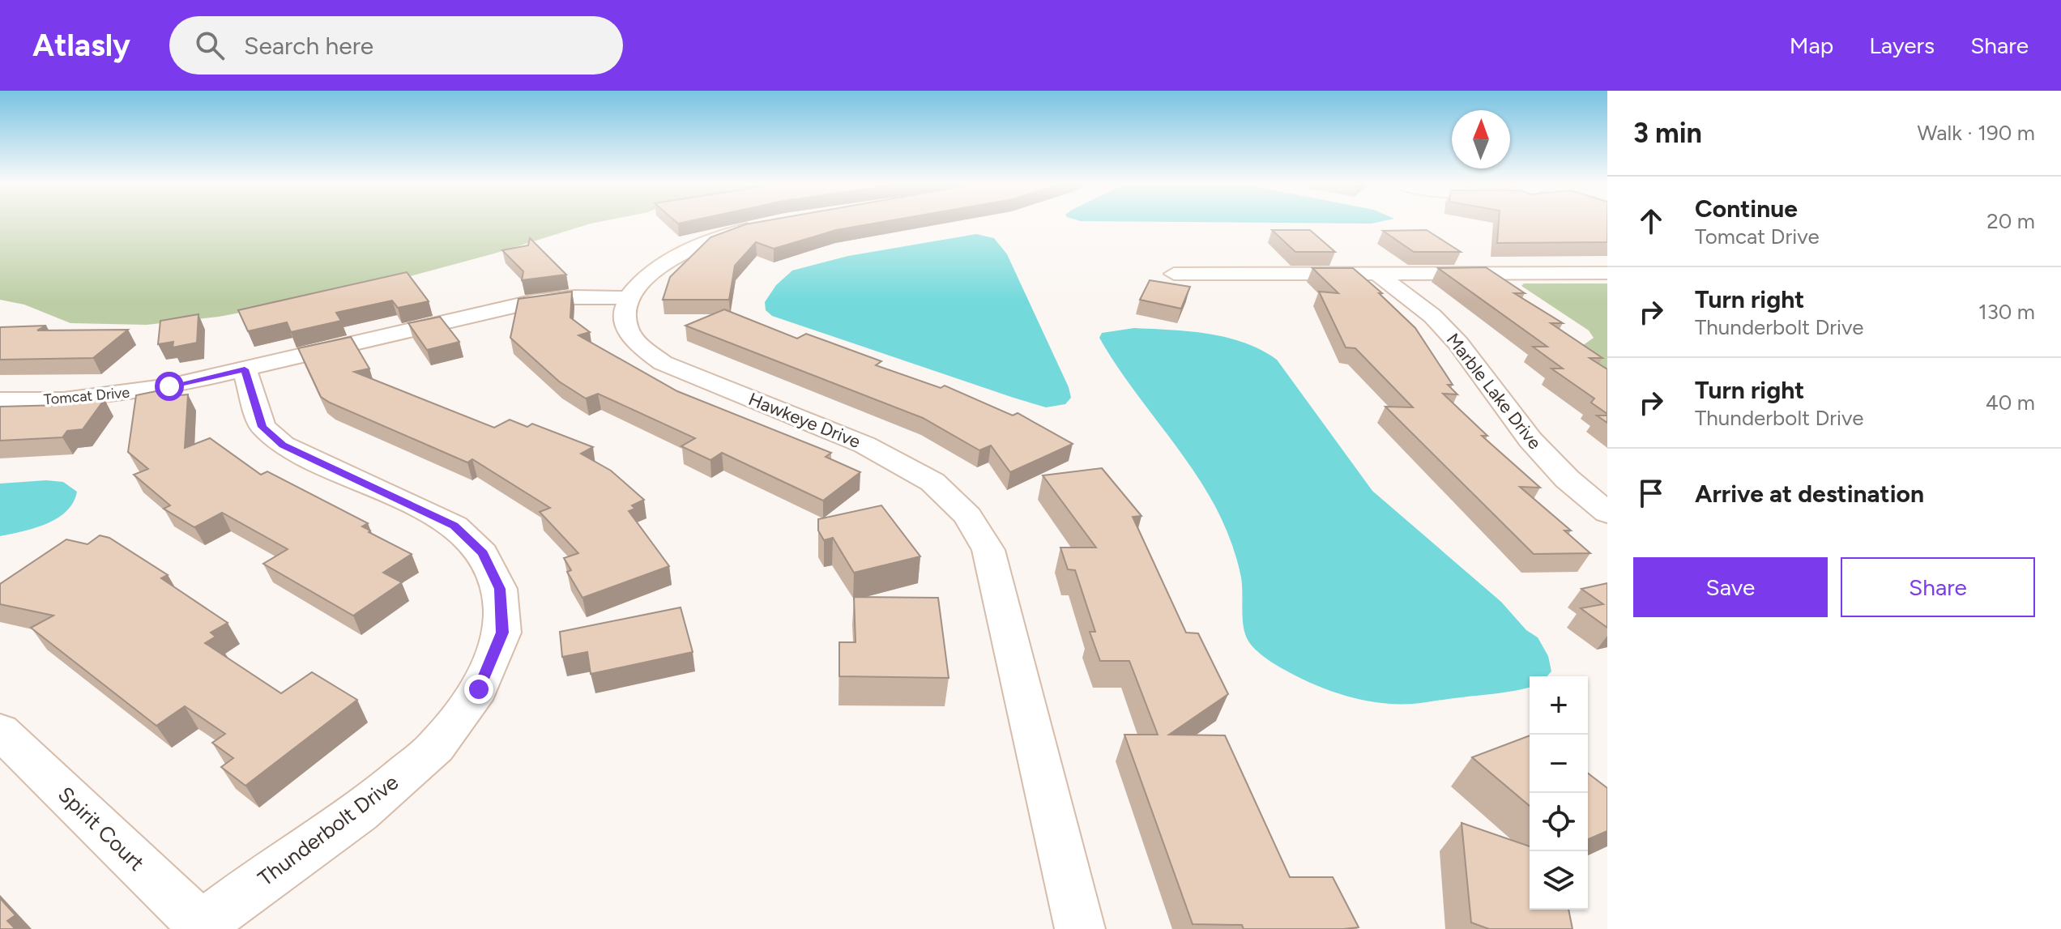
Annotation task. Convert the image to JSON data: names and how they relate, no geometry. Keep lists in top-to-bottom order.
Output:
{
  "streets": {
    "street": [
      "Marble Lake Drive",
      "Tomcat Drive",
      "Hawkeye Drive",
      "Spirit Court",
      "Thunderbolt Drive"
    ]
  },
  "crossings": [
    ["Tomcat Drive", "Hawkeye Drive"],
    ["Tomcat Drive", "Thunderbolt Drive"],
    ["Spirit Court", "Thunderbolt Drive"]
  ],
  "north": "top",
  "page": {
    "header": "Atlasly",
    "search": "Search here",
    "nav": ["Map", "Layers", "Share"],
    "heading": ["3 min", "Walk · 190 m"],
    "list": [
      ["Continue", "Tomcat Drive", "20 m"],
      ["Turn right", "Thunderbolt Drive", "130 m"],
      ["Turn right", "Thunderbolt Drive", "40 m"],
      "Arrive at destination"
    ],
    "buttons": ["Save", "Share"],
    "map_buttons": ["+", "−"]
  }
}
